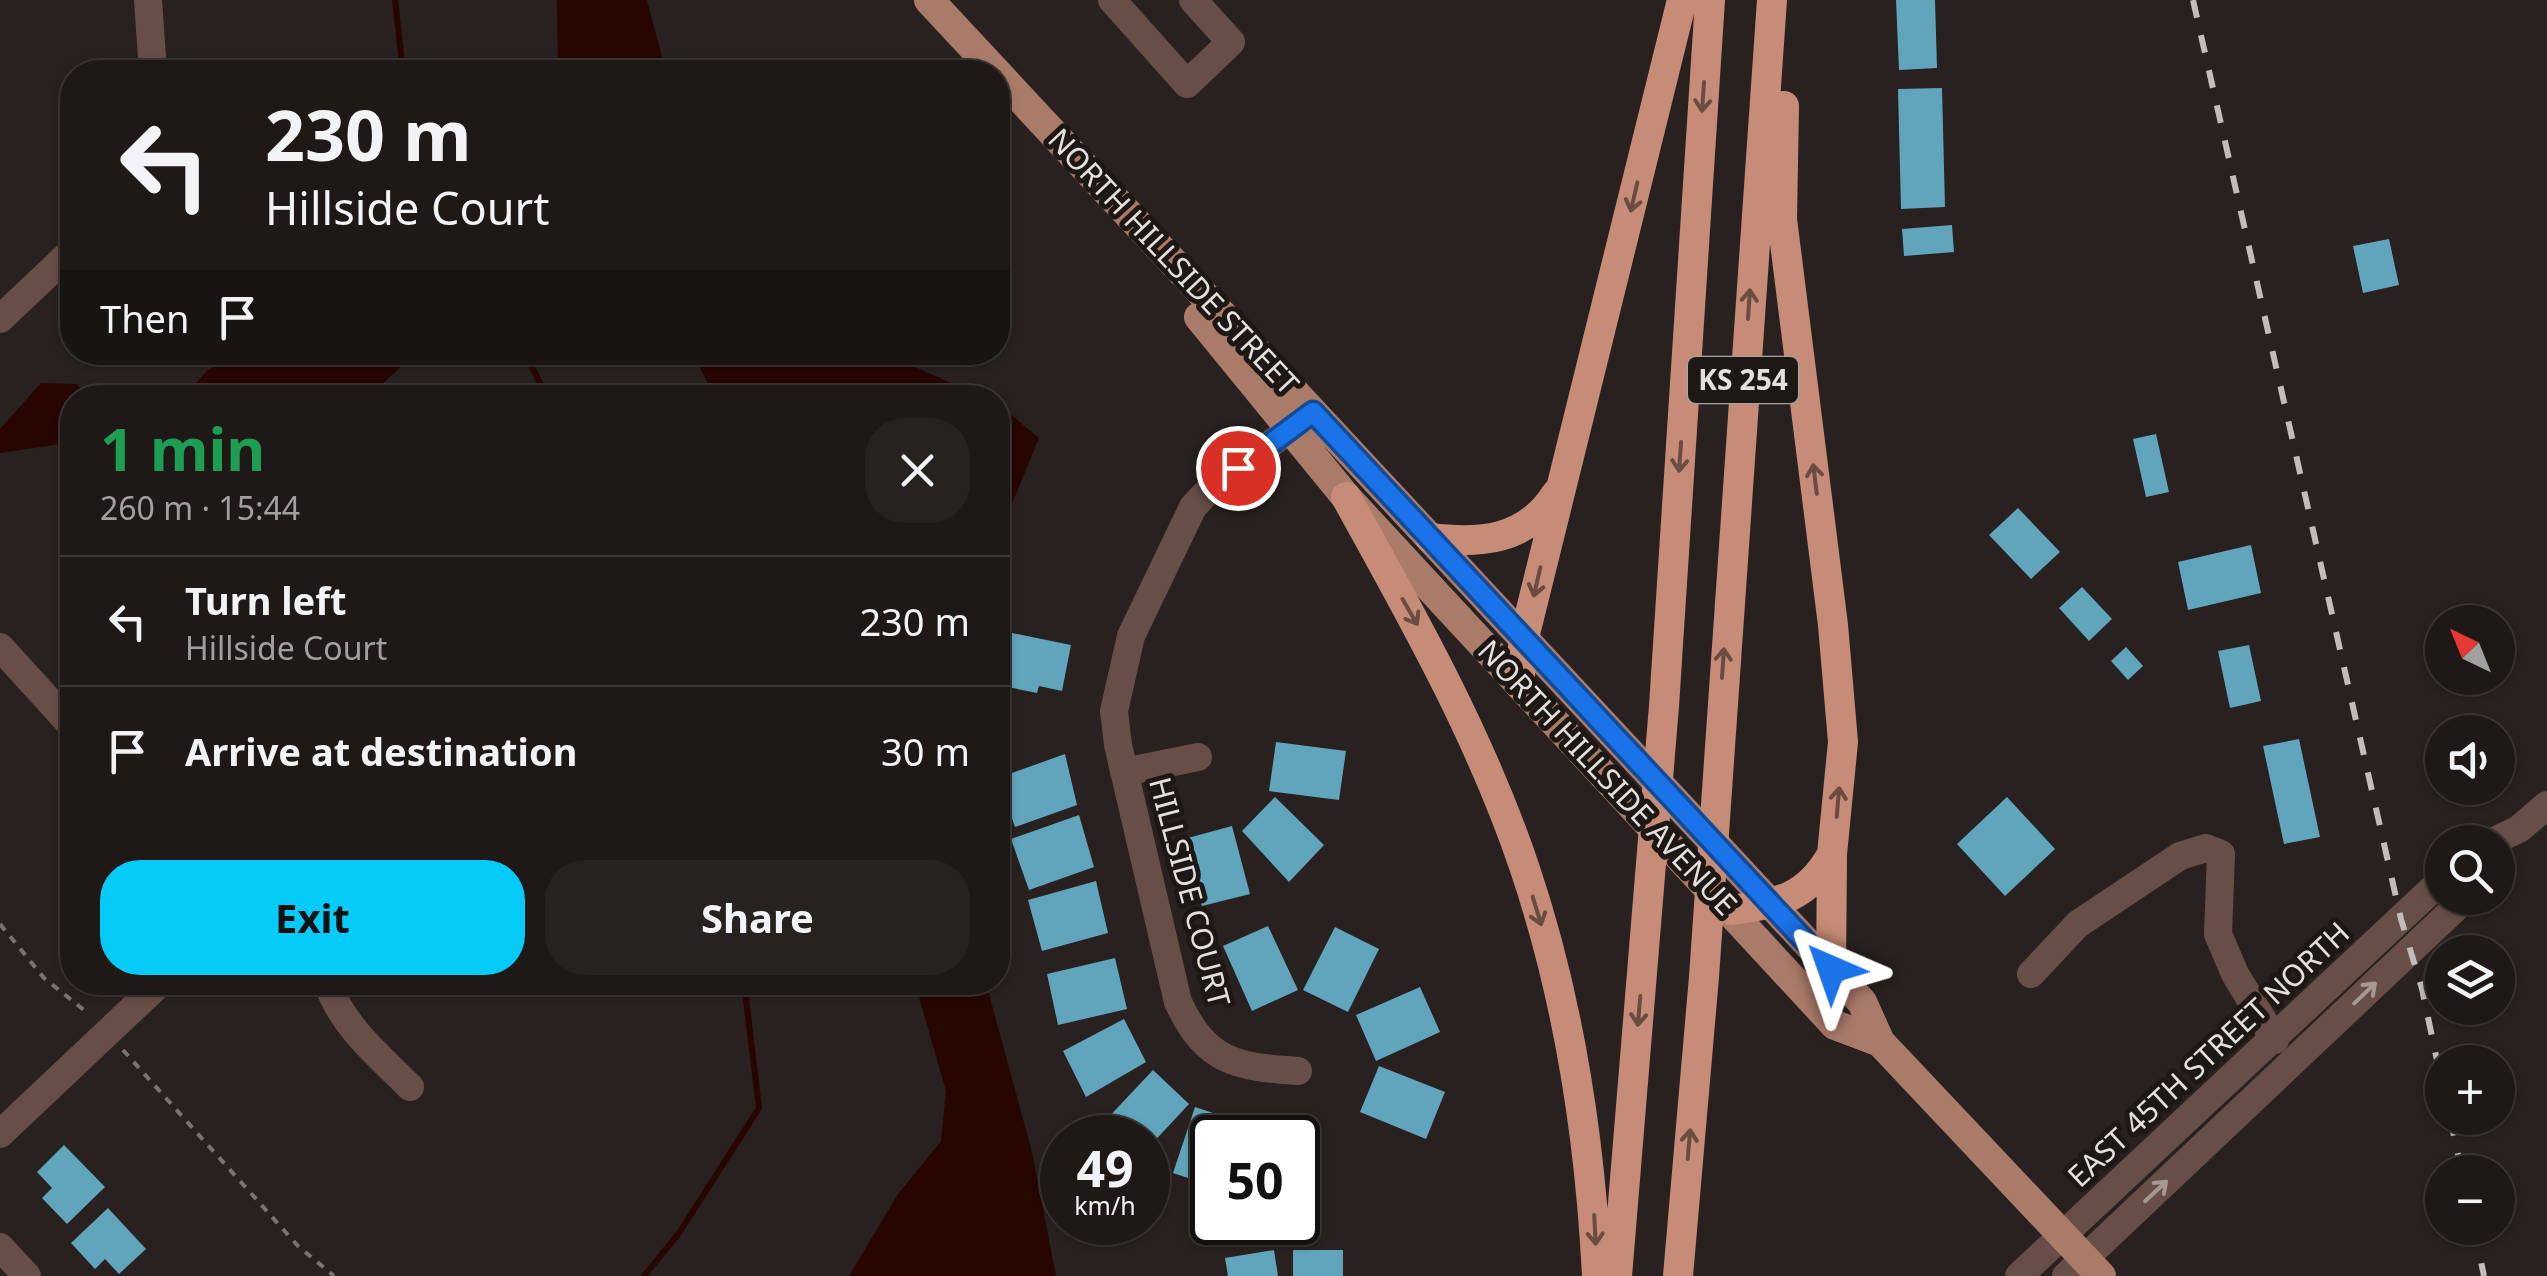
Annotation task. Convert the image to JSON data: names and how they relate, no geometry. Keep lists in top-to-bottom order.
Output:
{
  "streets": {
    "highway": ["KS 254"],
    "main road": ["NORTH HILLSIDE STREET", "NORTH HILLSIDE AVENUE"],
    "street": ["HILLSIDE COURT", "EAST 45TH STREET NORTH"]
  },
  "crossings": [
    ["NORTH HILLSIDE STREET", "NORTH HILLSIDE AVENUE"],
    ["NORTH HILLSIDE STREET", "HILLSIDE COURT"],
    ["NORTH HILLSIDE STREET", "EAST 45TH STREET NORTH"],
    ["NORTH HILLSIDE AVENUE", "HILLSIDE COURT"]
  ],
  "north": "top left",
  "page": {
    "turn": ["230 m", "Hillside Court"],
    "then": "Then",
    "heading": ["1 min", "260 m · 15:44"],
    "list": [
      {
        "name": "Turn left",
        "note": "Hillside Court",
        "value": "230 m"
      },
      {
        "name": "Arrive at destination",
        "value": "30 m"
      }
    ],
    "map_buttons": ["+", "−"],
    "buttons": ["Exit", "Share"],
    "speed": "49 km/h",
    "limit": "50"
  }
}
